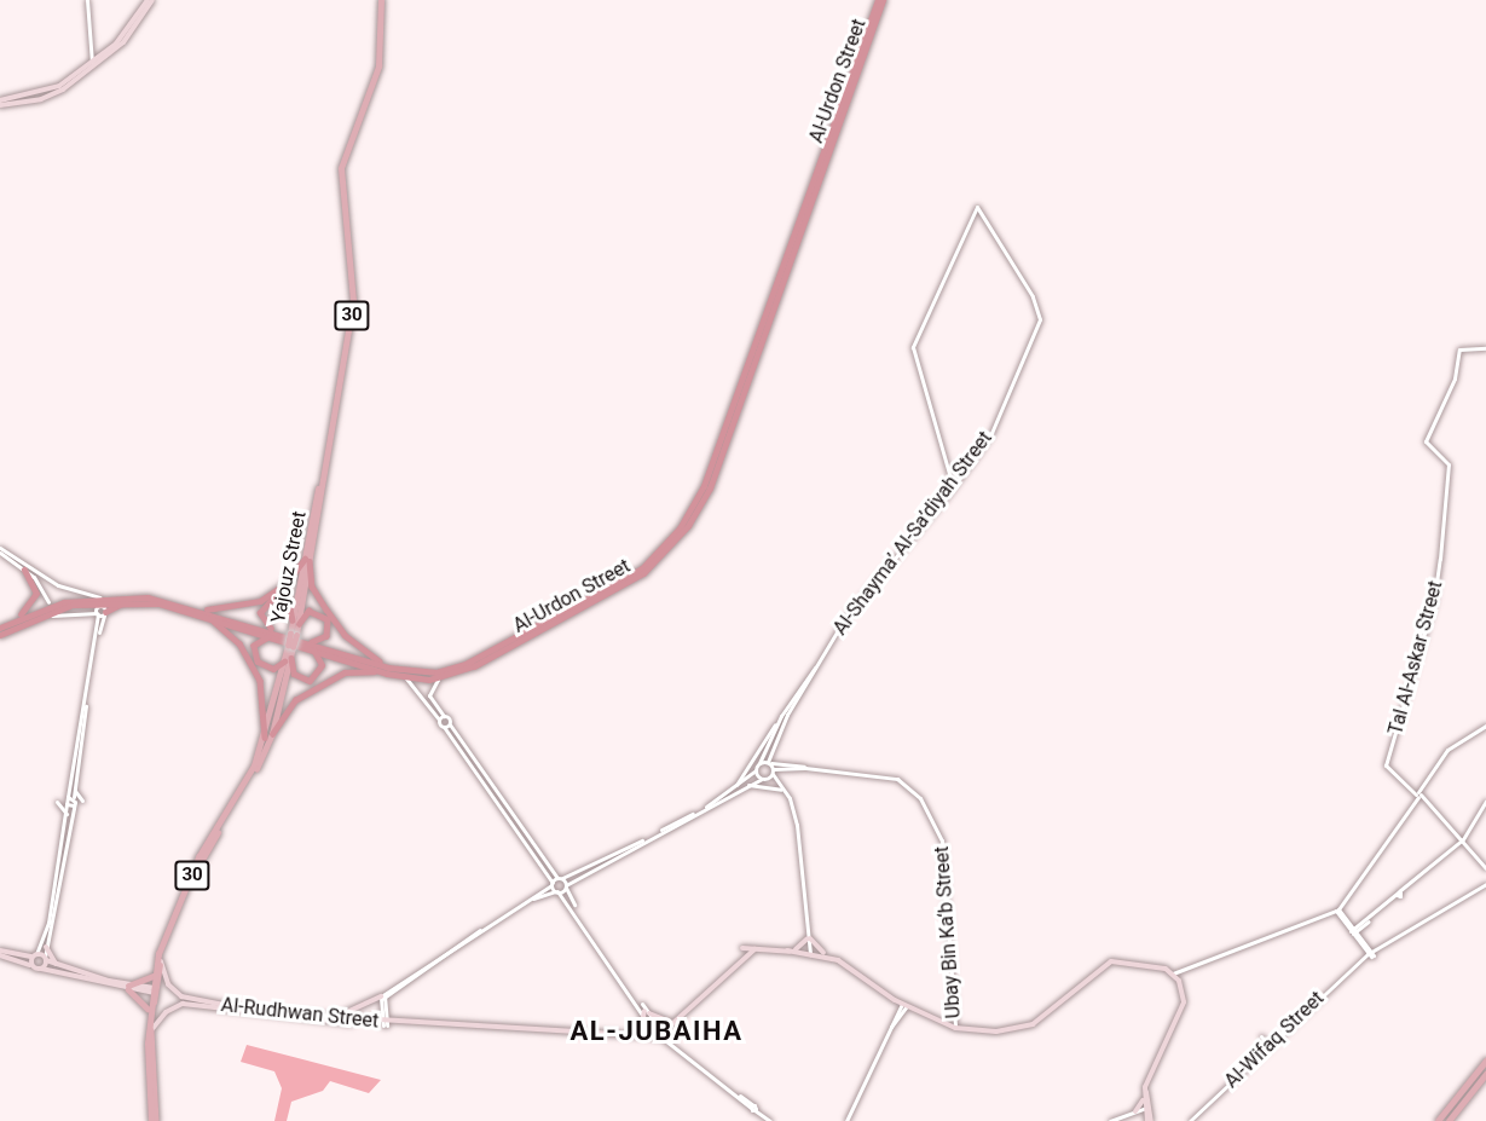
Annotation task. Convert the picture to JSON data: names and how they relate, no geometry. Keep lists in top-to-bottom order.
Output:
{
  "streets": {
    "highway": ["Al-Urdon Street"],
    "main road": ["30", "Yajouz Street", "Al-Rudhwan Street"],
    "street": [
      "Al-Shayma’ Al-Sa’diyah Street",
      "Tal Al-Askar Street",
      "Ubay Bin Ka‘b Street",
      "Al-Wifaq Street"
    ]
  },
  "districts": ["AL-JUBAIHA"]
}
